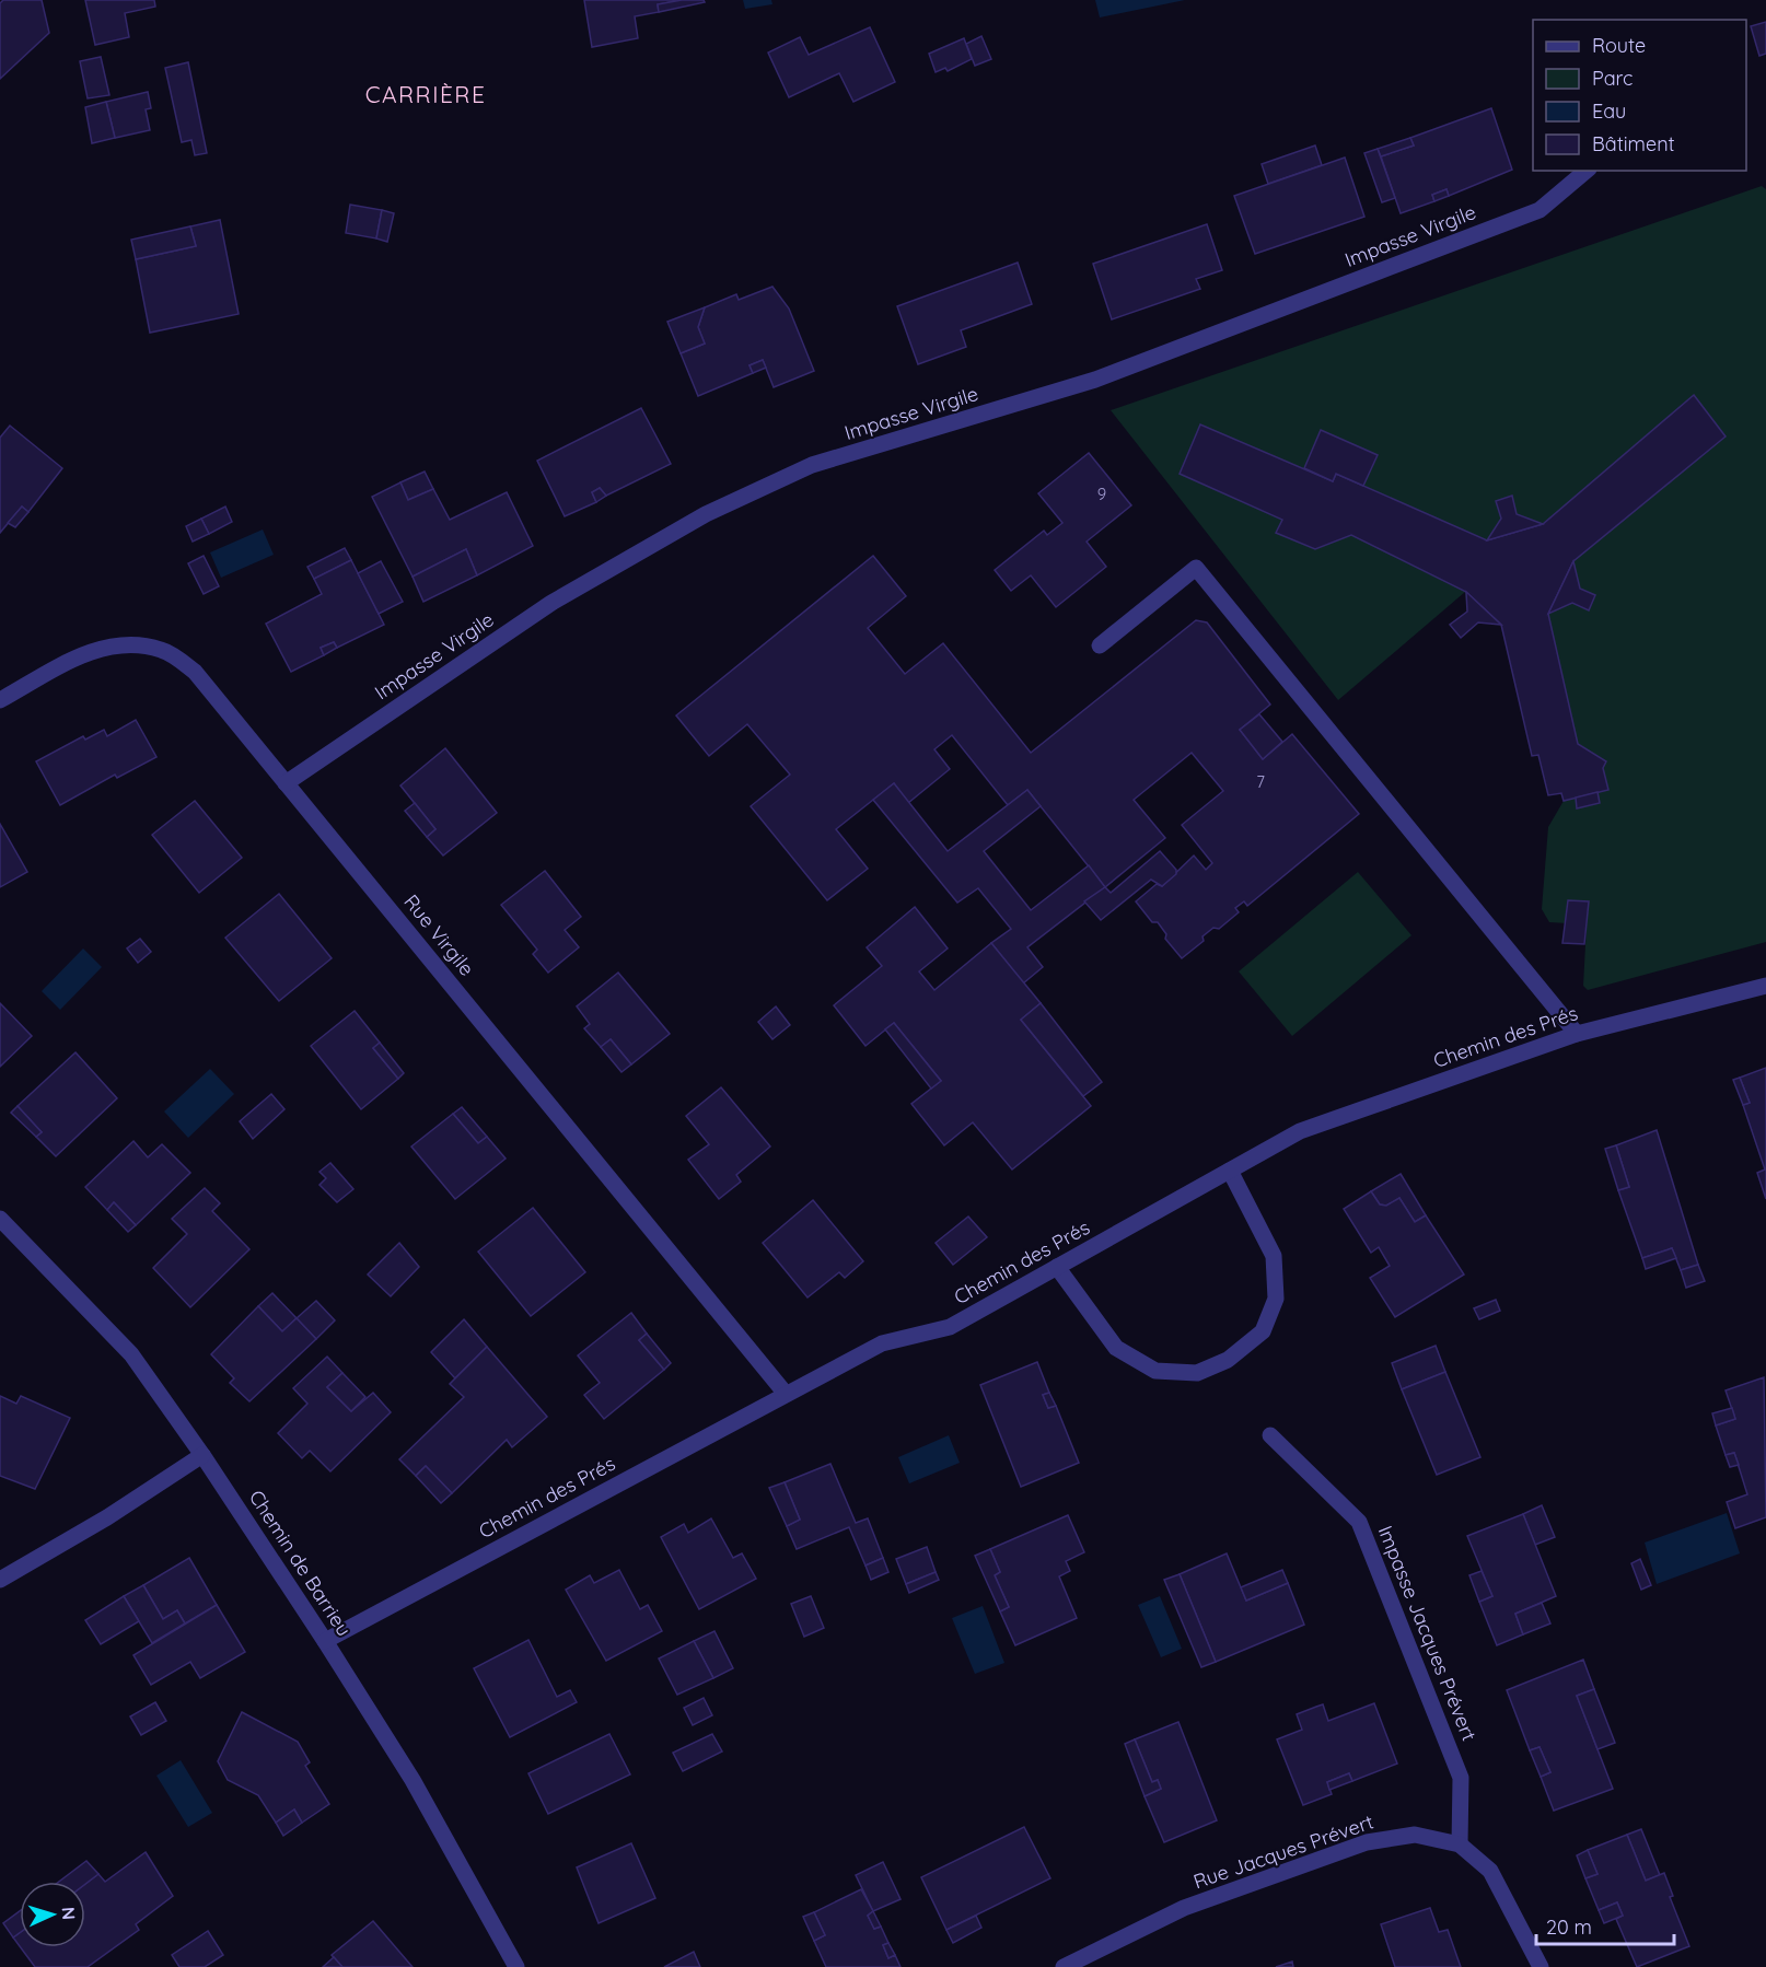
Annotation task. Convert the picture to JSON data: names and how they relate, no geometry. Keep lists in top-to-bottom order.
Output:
{
  "streets": {
    "street": [
      "Impasse Virgile",
      "Rue Virgile",
      "Chemin des Prés",
      "Chemin de Barrieu",
      "Impasse Jacques Prévert",
      "Rue Jacques Prévert"
    ]
  },
  "crossings": [
    ["Impasse Virgile", "Rue Virgile"],
    ["Rue Virgile", "Chemin des Prés"],
    ["Chemin des Prés", "Chemin de Barrieu"],
    ["Impasse Jacques Prévert", "Rue Jacques Prévert"]
  ],
  "districts": ["CARRIÈRE"],
  "house_numbers": ["9", "7"],
  "legend": [
    "Route",
    "Parc",
    "Eau",
    "Bâtiment"
  ],
  "scale_bar": "20 m",
  "north": "right"
}
